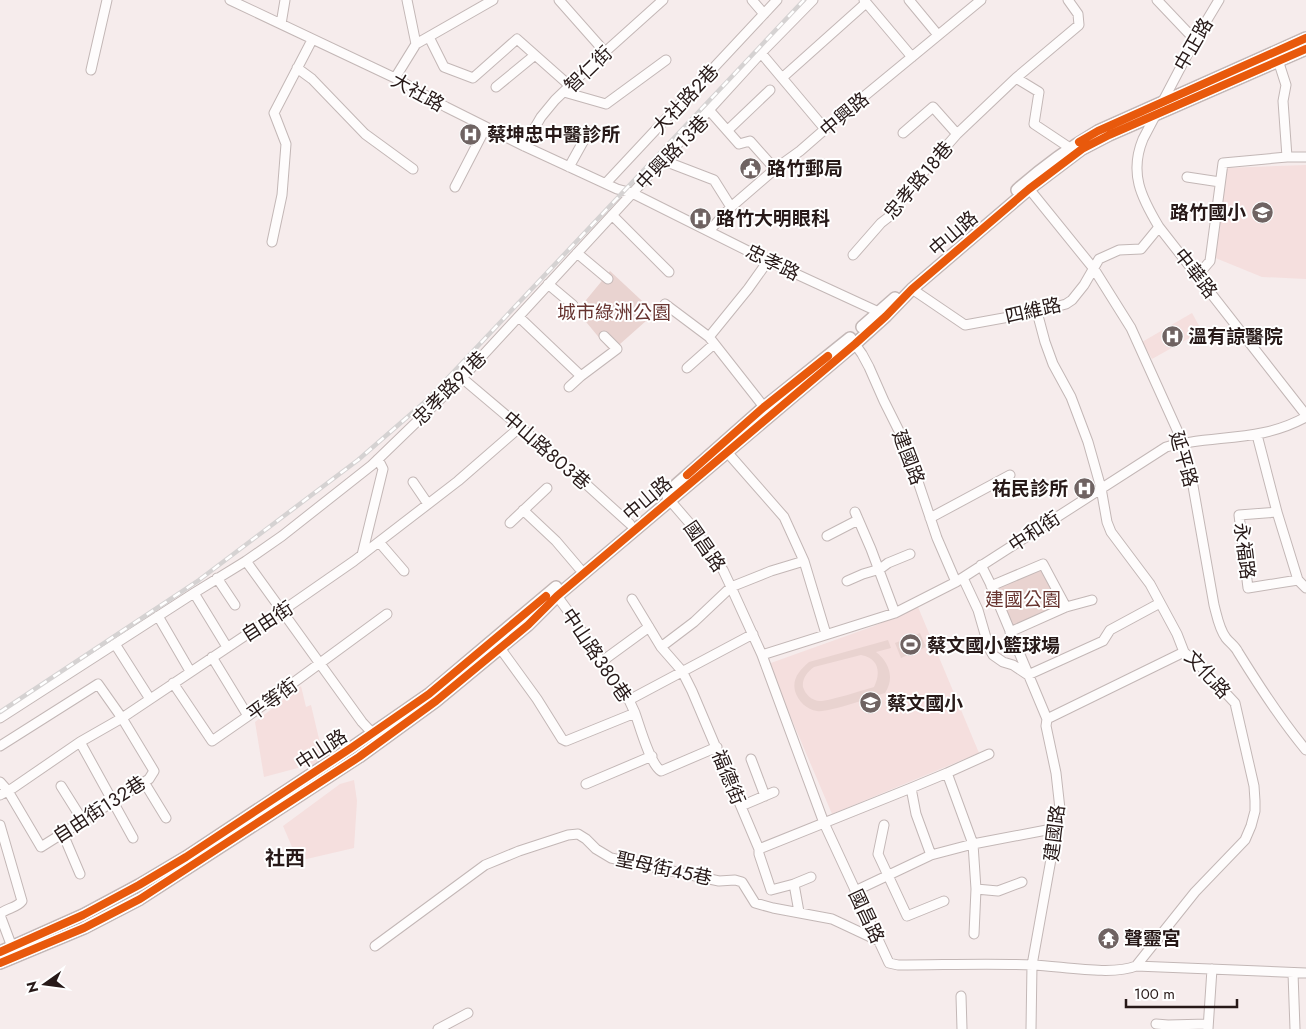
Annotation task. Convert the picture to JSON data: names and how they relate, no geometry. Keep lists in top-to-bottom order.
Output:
{
  "streets": {
    "main road": ["中山路"],
    "street": [
      "中正路",
      "智仁街",
      "大社路",
      "大社路2巷",
      "中興路",
      "中興路13巷",
      "忠孝路18巷",
      "忠孝路",
      "中華路",
      "四維路",
      "忠孝路91巷",
      "中山路803巷",
      "建國路",
      "延平路",
      "中和街",
      "國昌路",
      "永福路",
      "自由街",
      "中山路380巷",
      "文化路",
      "平等街",
      "福德街",
      "自由街132巷",
      "聖母街45巷"
    ]
  },
  "crossings": [
    ["中正路", "中山路"],
    ["中正路", "中華路"],
    ["智仁街", "大社路"],
    ["大社路", "大社路2巷"],
    ["大社路", "忠孝路"],
    ["大社路2巷", "忠孝路"],
    ["中興路", "中興路13巷"],
    ["中興路", "忠孝路"],
    ["中興路13巷", "忠孝路"],
    ["中興路13巷", "忠孝路91巷"],
    ["中山路", "忠孝路"],
    ["中山路", "中華路"],
    ["中山路", "四維路"],
    ["中山路", "中山路803巷"],
    ["中山路", "建國路"],
    ["中山路", "延平路"],
    ["中山路", "國昌路"],
    ["中山路", "中山路380巷"],
    ["忠孝路", "忠孝路91巷"],
    ["中華路", "四維路"],
    ["中華路", "中和街"],
    ["四維路", "延平路"],
    ["四維路", "文化路"],
    ["忠孝路91巷", "中山路803巷"],
    ["中山路803巷", "自由街"],
    ["建國路", "中和街"],
    ["建國路", "國昌路"],
    ["延平路", "中和街"],
    ["中和街", "國昌路"],
    ["中和街", "文化路"],
    ["國昌路", "文化路"],
    ["自由街", "平等街"],
    ["自由街", "自由街132巷"],
    ["中山路380巷", "福德街"]
  ],
  "districts": ["社西"],
  "parks": ["城市綠洲公園", "建國公園"],
  "places": {
    "hospital": [
      "蔡坤忠中醫診所",
      "路竹大明眼科",
      "溫有諒醫院",
      "祐民診所"
    ],
    "public building": ["路竹郵局"],
    "school or university": ["路竹國小", "蔡文國小"],
    "sports": ["蔡文國小籃球場"],
    "temple": ["聲靈宮"]
  },
  "scale_bar": "100 m",
  "north": "left"
}
